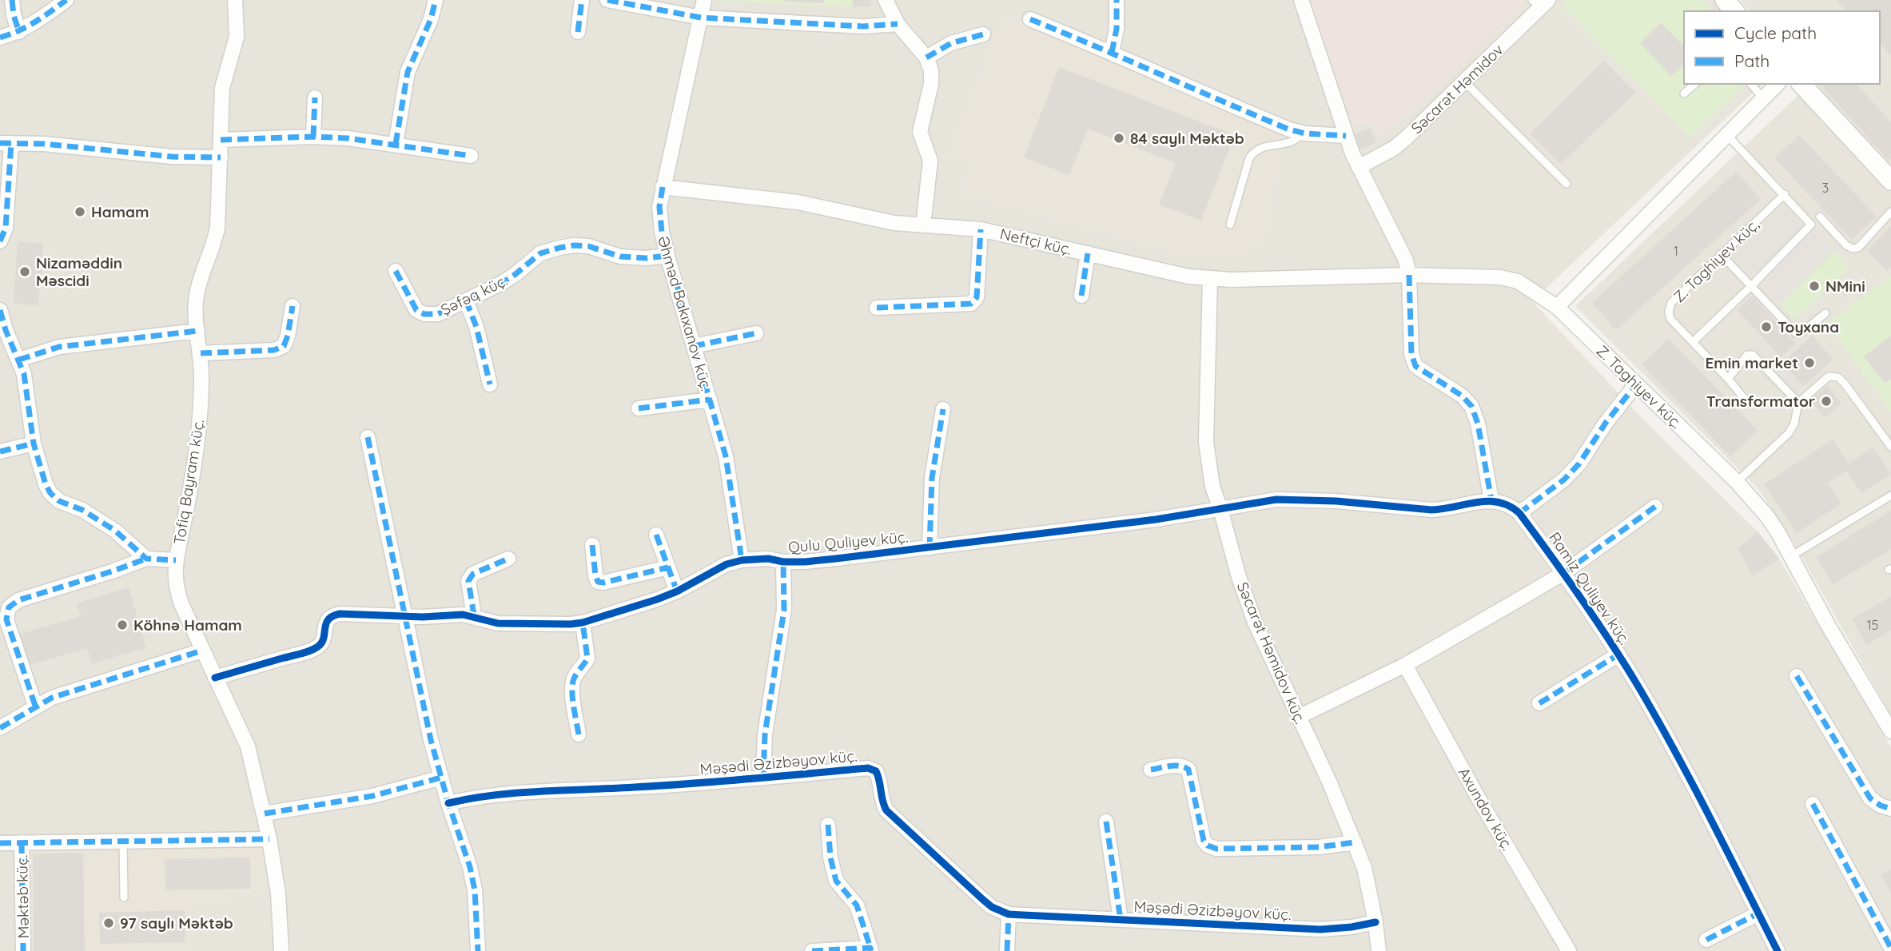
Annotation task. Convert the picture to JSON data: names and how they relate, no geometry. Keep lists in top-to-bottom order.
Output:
{
  "streets": {
    "street": [
      "Səcarət Həmidov",
      "Neftçi küç.",
      "Şəfəq küç.",
      "Əhməd Bakıxanov küç.",
      "Z. Taghiyev küç.",
      "Tofiq Bayram küç.",
      "Qulu Quliyev küç.",
      "Ramiz Quliyev küç.",
      "Səcarət Həmidov küç.",
      "Məşədi Əzizbəyov küç.",
      "Axundov küç.",
      "Məktəb küç."
    ],
    "lane": ["Z. Taghiyev küç,"]
  },
  "crossings": [
    ["Neftçi küç.", "Əhməd Bakıxanov küç."],
    ["Neftçi küç.", "Z. Taghiyev küç."],
    ["Neftçi küç.", "Səcarət Həmidov küç."],
    ["Şəfəq küç.", "Əhməd Bakıxanov küç."],
    ["Əhməd Bakıxanov küç.", "Qulu Quliyev küç."],
    ["Tofiq Bayram küç.", "Qulu Quliyev küç."],
    ["Qulu Quliyev küç.", "Səcarət Həmidov küç."],
    ["Səcarət Həmidov küç.", "Məşədi Əzizbəyov küç."]
  ],
  "places": [
    "84 saylı Məktəb",
    "Hamam",
    "Nizaməddin Məscidi",
    "NMini",
    "Toyxana",
    "Emin market",
    "Transformator",
    "Köhnə Hamam",
    "97 saylı Məktəb"
  ],
  "house_numbers": ["3", "1", "15"],
  "legend": ["Cycle path", "Path"]
}
